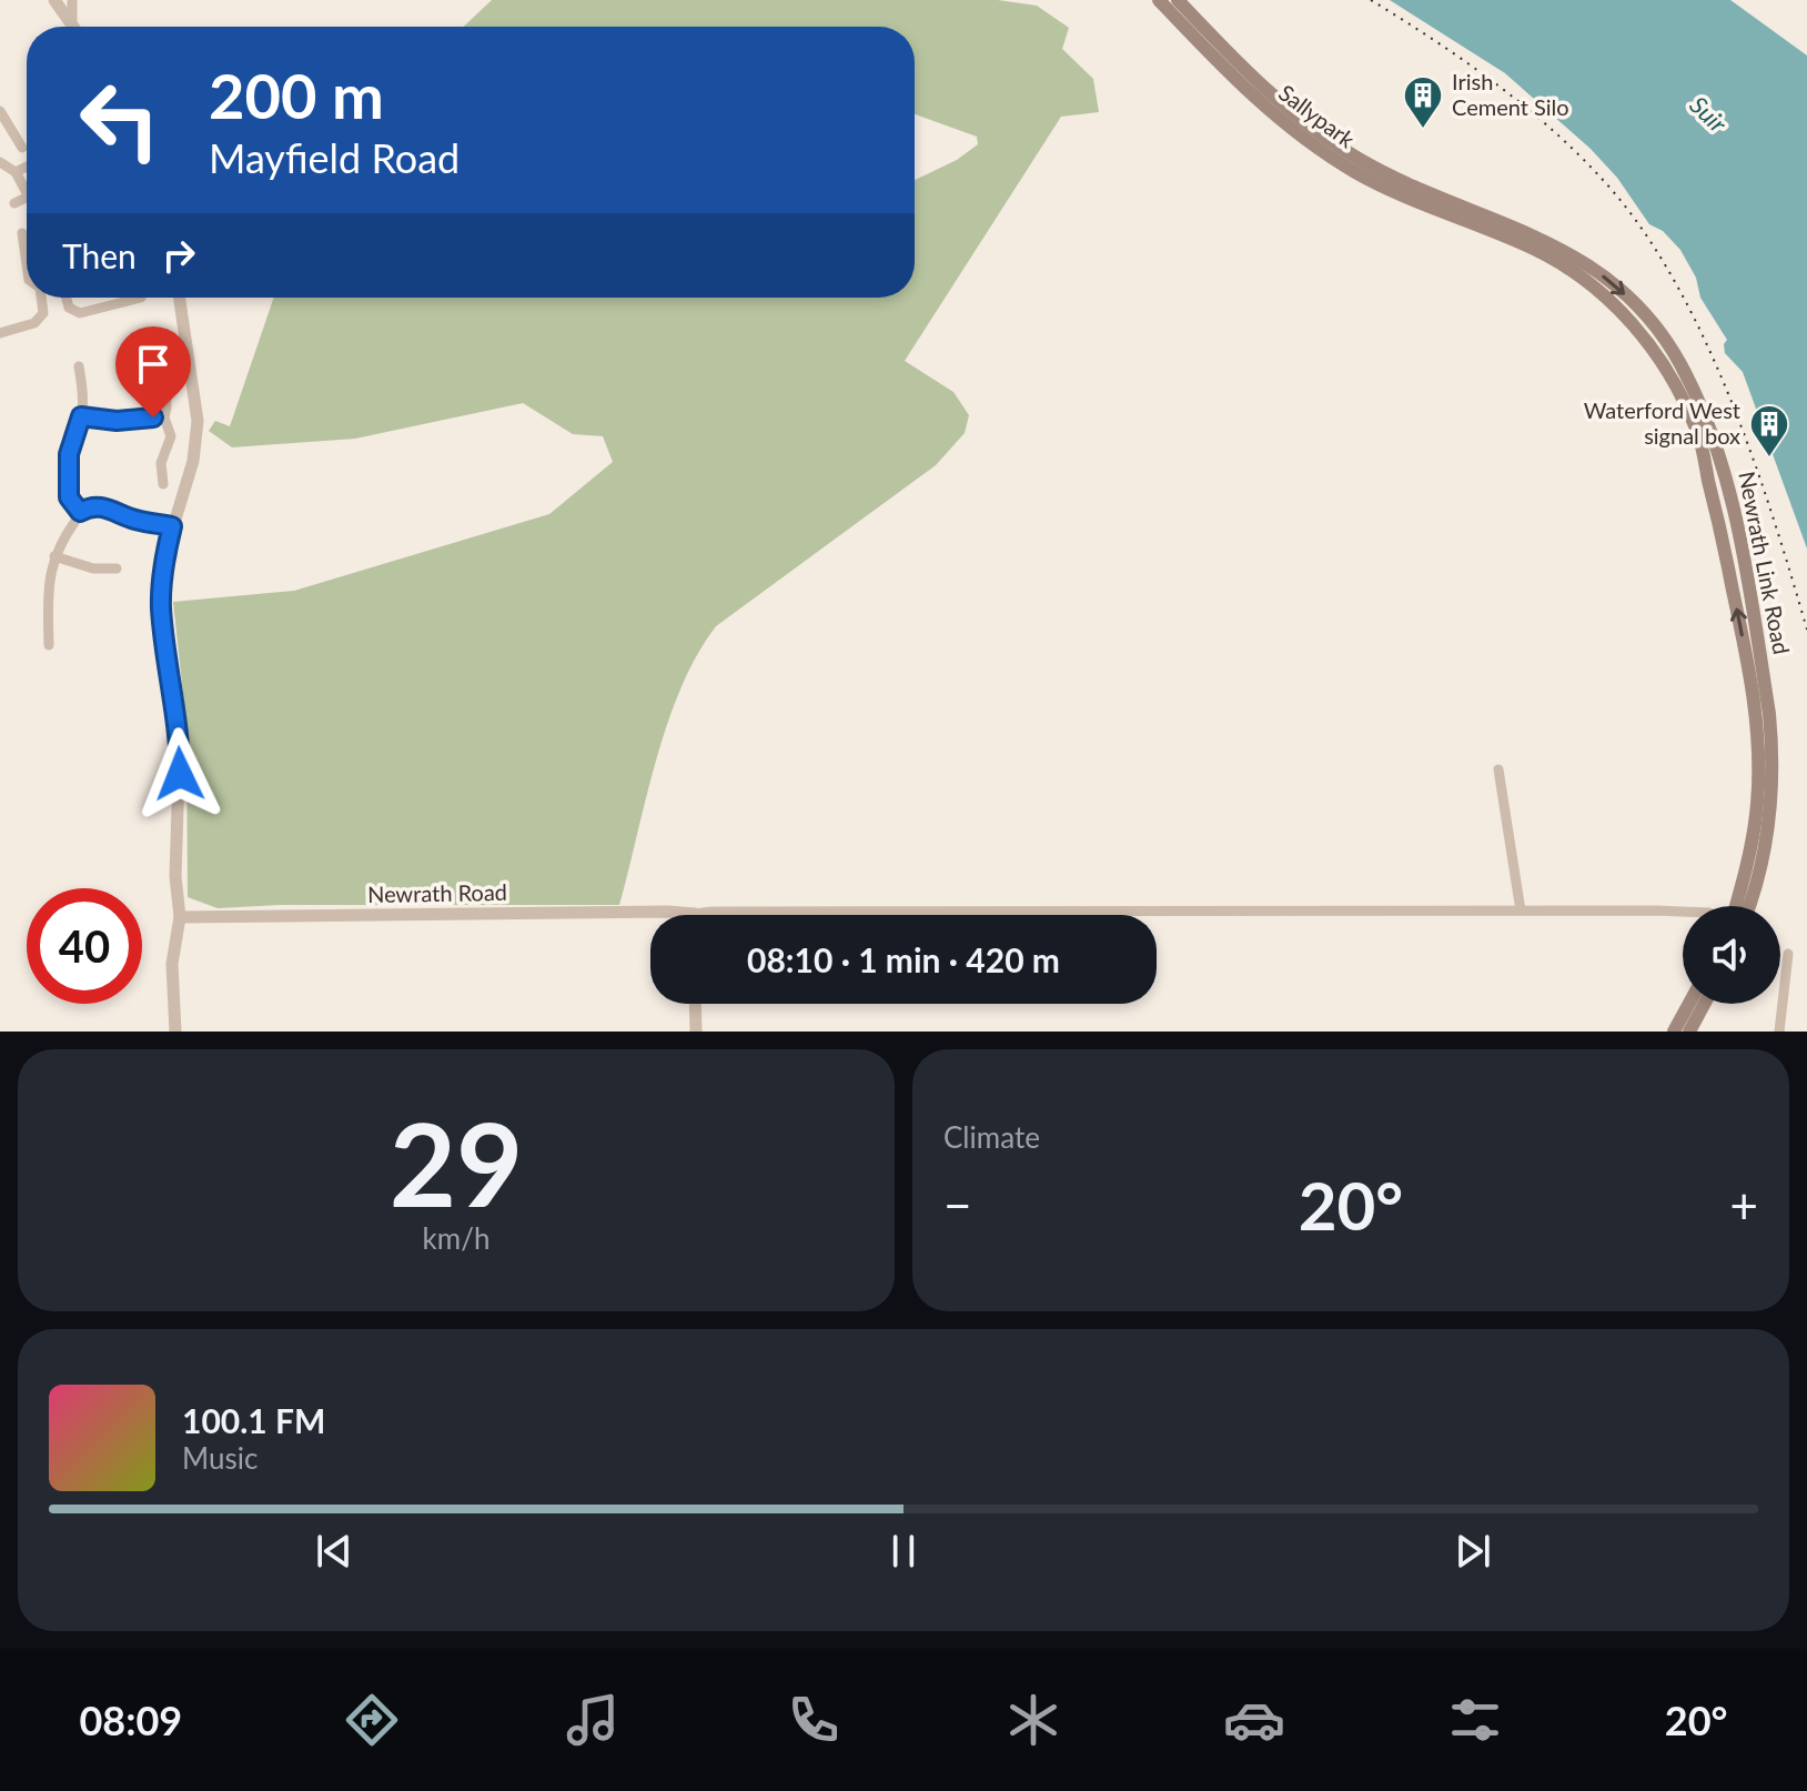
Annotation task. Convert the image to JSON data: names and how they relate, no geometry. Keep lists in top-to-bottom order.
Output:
{
  "streets": {
    "main road": ["Sallypark", "Newrath Link Road"],
    "street": ["Newrath Road"]
  },
  "crossings": [
    ["Sallypark", "Newrath Link Road"]
  ],
  "water": ["Suir"],
  "places": {
    "building": ["Irish Cement Silo", "Waterford West signal box"]
  },
  "page": {
    "turn": ["200 m", "Mayfield Road"],
    "then": "Then",
    "limit": "40",
    "trip": "08:10 · 1 min · 420 m",
    "tile": [
      ["29", "km/h"],
      "Climate"
    ],
    "heat": ["−", "20°", "+"],
    "song": ["100.1 FM", "Music"],
    "tabs": ["08:09", "20°"]
  }
}
